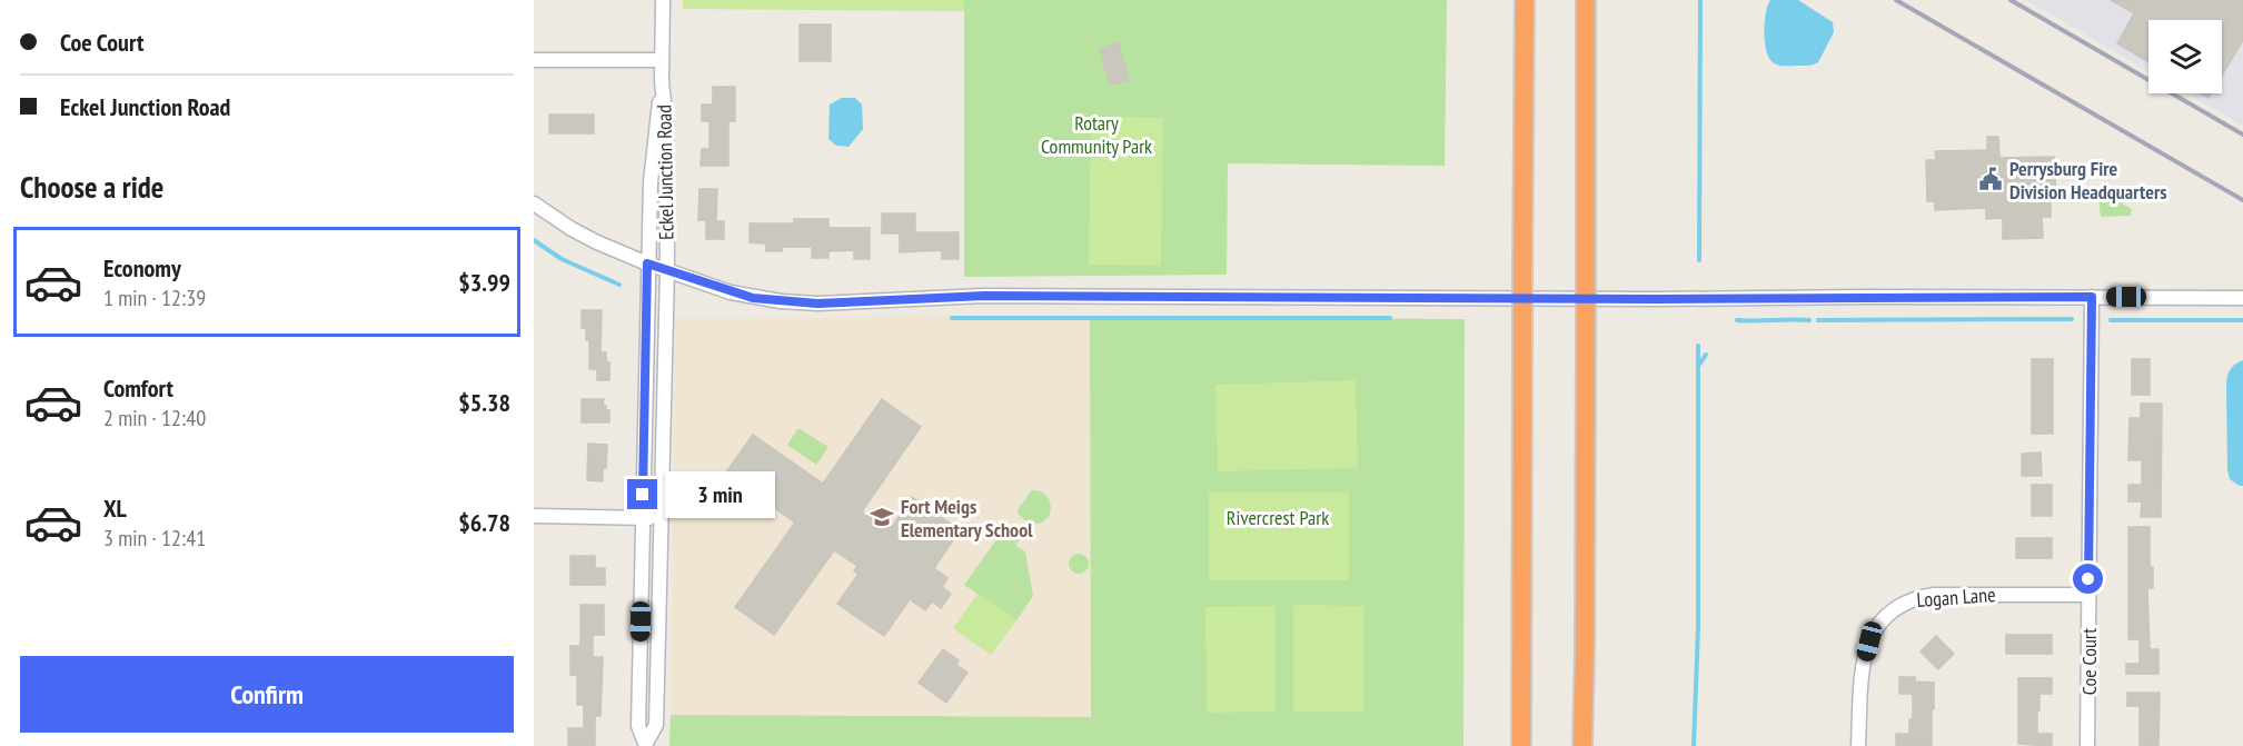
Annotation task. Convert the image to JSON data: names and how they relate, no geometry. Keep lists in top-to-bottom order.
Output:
{
  "streets": {
    "street": ["Eckel Junction Road", "Logan Lane", "Coe Court"]
  },
  "crossings": [
    ["Logan Lane", "Coe Court"]
  ],
  "parks": ["Rotary Community Park", "Rivercrest Park"],
  "places": {
    "public building": ["Perrysburg Fire Division Headquarters"],
    "school or university": ["Fort Meigs Elementary School"]
  },
  "page": {
    "banner": ["Coe Court", "Eckel Junction Road"],
    "heading": "Choose a ride",
    "list": [
      {
        "name": "Economy",
        "note": "1 min · 12:39",
        "value": "$3.99"
      },
      {
        "name": "Comfort",
        "note": "2 min · 12:40",
        "value": "$5.38"
      },
      {
        "name": "XL",
        "note": "3 min · 12:41",
        "value": "$6.78"
      }
    ],
    "bubble": "3 min",
    "buttons": "Confirm"
  }
}
